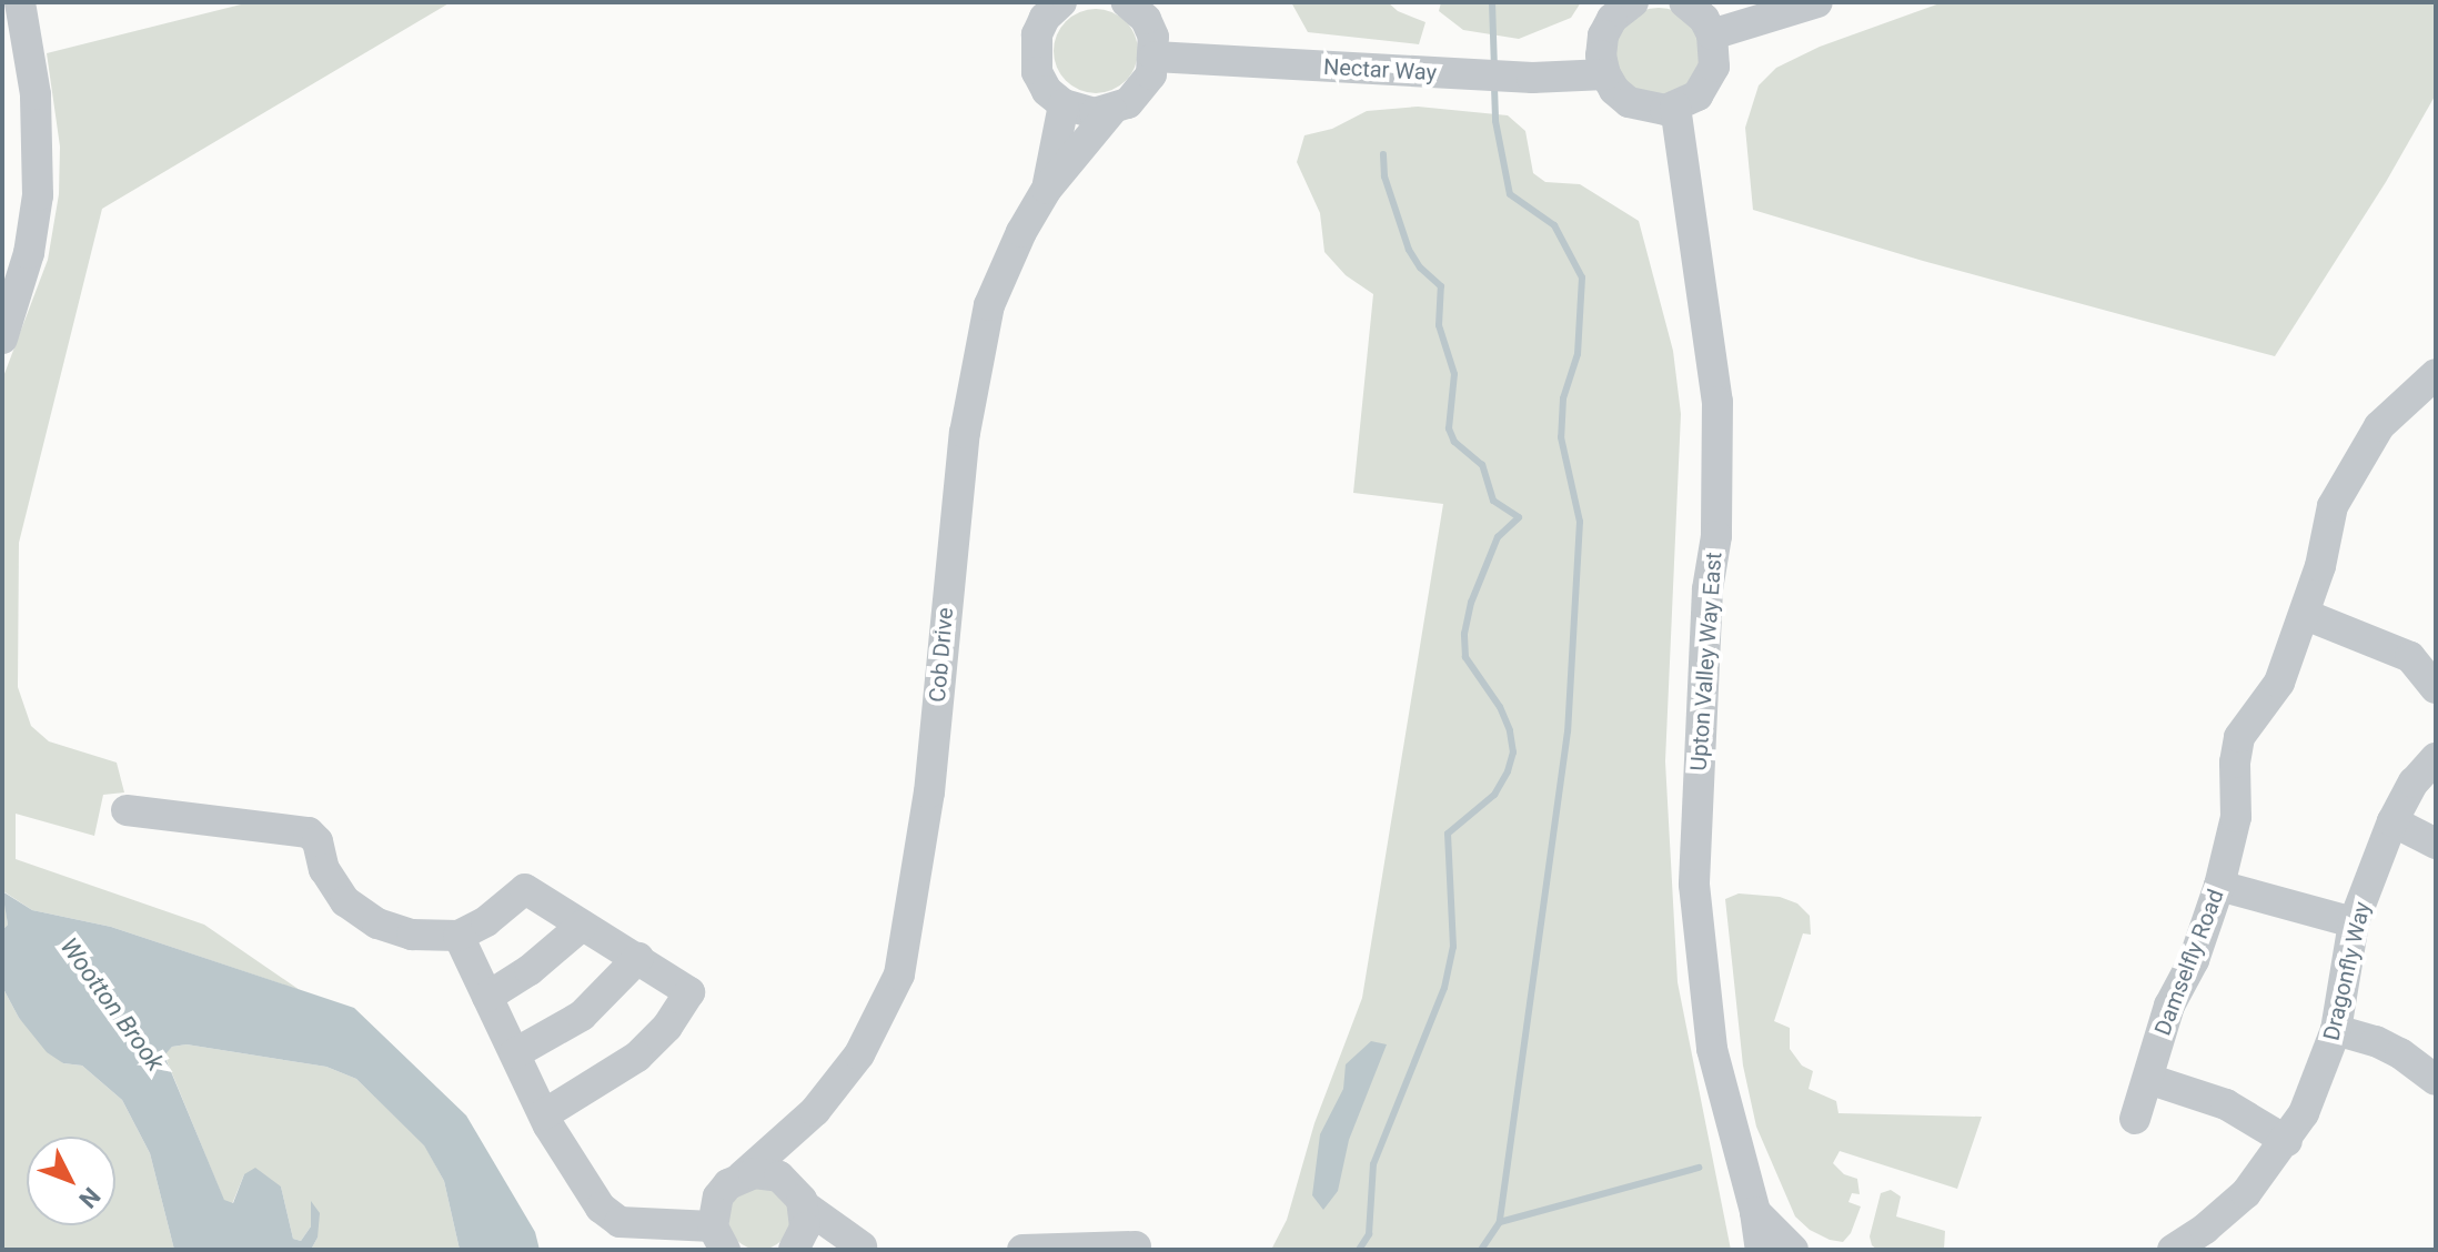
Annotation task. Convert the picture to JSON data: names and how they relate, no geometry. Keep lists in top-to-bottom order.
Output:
{
  "streets": {
    "street": [
      "Nectar Way",
      "Cob Drive",
      "Upton Valley Way East",
      "Damselfly Road",
      "Dragonfly Way"
    ]
  },
  "crossings": [
    ["Nectar Way", "Cob Drive"]
  ],
  "water": ["Wootton Brook"],
  "north": "bottom right"
}
